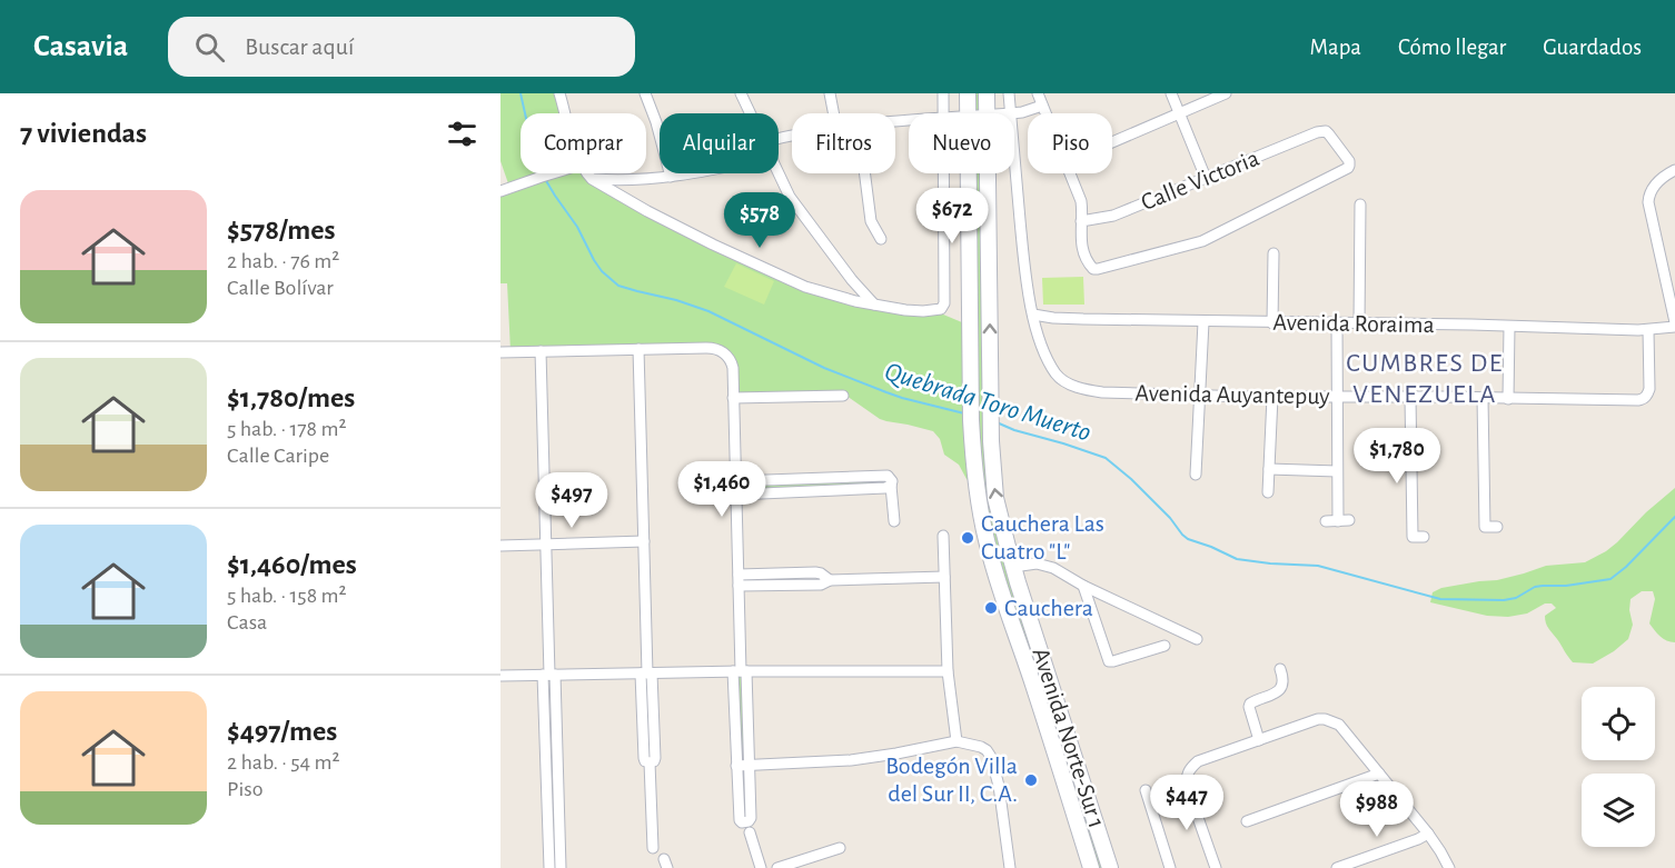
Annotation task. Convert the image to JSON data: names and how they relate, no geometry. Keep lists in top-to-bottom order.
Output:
{
  "streets": {
    "main road": ["Avenida Norte-Sur 1"],
    "street": ["Calle Victoria", "Avenida Roraima", "Avenida Auyantepuy"]
  },
  "crossings": [
    ["Avenida Roraima", "Avenida Auyantepuy"]
  ],
  "districts": ["CUMBRES DE VENEZUELA"],
  "water": ["Quebrada Toro Muerto"],
  "places": ["Cauchera Las Cuatro \"L\"", "Cauchera", "Bodegón Villa del Sur II, C.A."],
  "page": {
    "header": "Casavia",
    "search": "Buscar aquí",
    "nav": ["Mapa", "Cómo llegar", "Guardados"],
    "heading": "7 viviendas",
    "chip": [
      "Comprar",
      "Alquilar",
      "Filtros",
      "Nuevo",
      "Piso"
    ],
    "list": [
      {
        "name": "$578/mes",
        "note": "2 hab. · 76 m² · Calle Bolívar"
      },
      {
        "name": "$1,780/mes",
        "note": "5 hab. · 178 m² · Calle Caripe"
      },
      {
        "name": "$1,460/mes",
        "note": "5 hab. · 158 m² · Casa"
      },
      {
        "name": "$497/mes",
        "note": "2 hab. · 54 m² · Piso"
      }
    ],
    "price": [
      "$672",
      "$578",
      "$1,780",
      "$1,460",
      "$497",
      "$447",
      "$988"
    ]
  }
}
